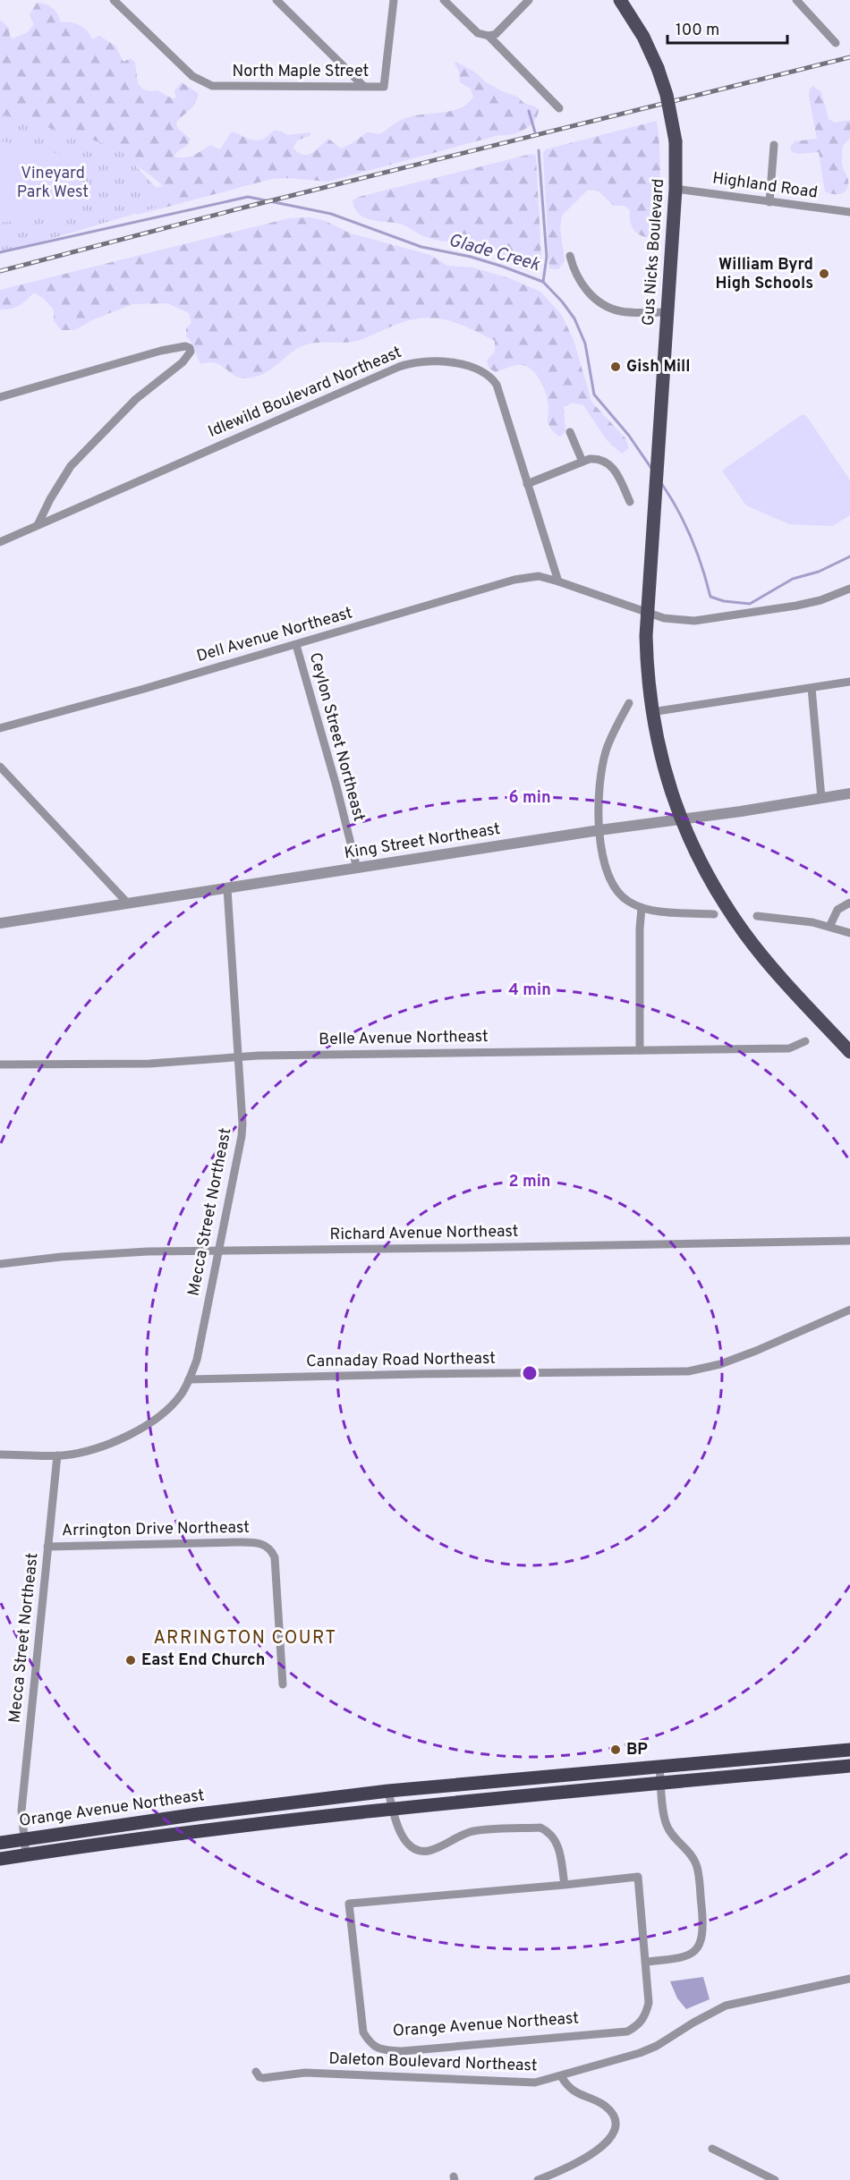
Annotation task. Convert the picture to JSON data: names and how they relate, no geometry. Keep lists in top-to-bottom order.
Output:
{
  "streets": {
    "highway": ["Orange Avenue Northeast"],
    "main road": ["Gus Nicks Boulevard"],
    "street": [
      "North Maple Street",
      "Highland Road",
      "Idlewild Boulevard Northeast",
      "Dell Avenue Northeast",
      "Ceylon Street Northeast",
      "King Street Northeast",
      "Belle Avenue Northeast",
      "Mecca Street Northeast",
      "Richard Avenue Northeast",
      "Cannaday Road Northeast",
      "Arrington Drive Northeast",
      "Daleton Boulevard Northeast"
    ]
  },
  "crossings": [
    ["Highland Road", "Gus Nicks Boulevard"],
    ["Gus Nicks Boulevard", "King Street Northeast"],
    ["Idlewild Boulevard Northeast", "Dell Avenue Northeast"],
    ["Dell Avenue Northeast", "Ceylon Street Northeast"],
    ["Ceylon Street Northeast", "King Street Northeast"],
    ["King Street Northeast", "Mecca Street Northeast"],
    ["Belle Avenue Northeast", "Mecca Street Northeast"],
    ["Mecca Street Northeast", "Richard Avenue Northeast"],
    ["Mecca Street Northeast", "Cannaday Road Northeast"],
    ["Mecca Street Northeast", "Arrington Drive Northeast"],
    ["Mecca Street Northeast", "Orange Avenue Northeast"]
  ],
  "districts": ["ARRINGTON COURT"],
  "water": ["Glade Creek"],
  "parks": ["Vineyard Park West"],
  "places": [
    "William Byrd High Schools",
    "Gish Mill",
    "East End Church",
    "BP"
  ],
  "scale_bar": "100 m",
  "rings": ["6 min", "4 min", "2 min"]
}
